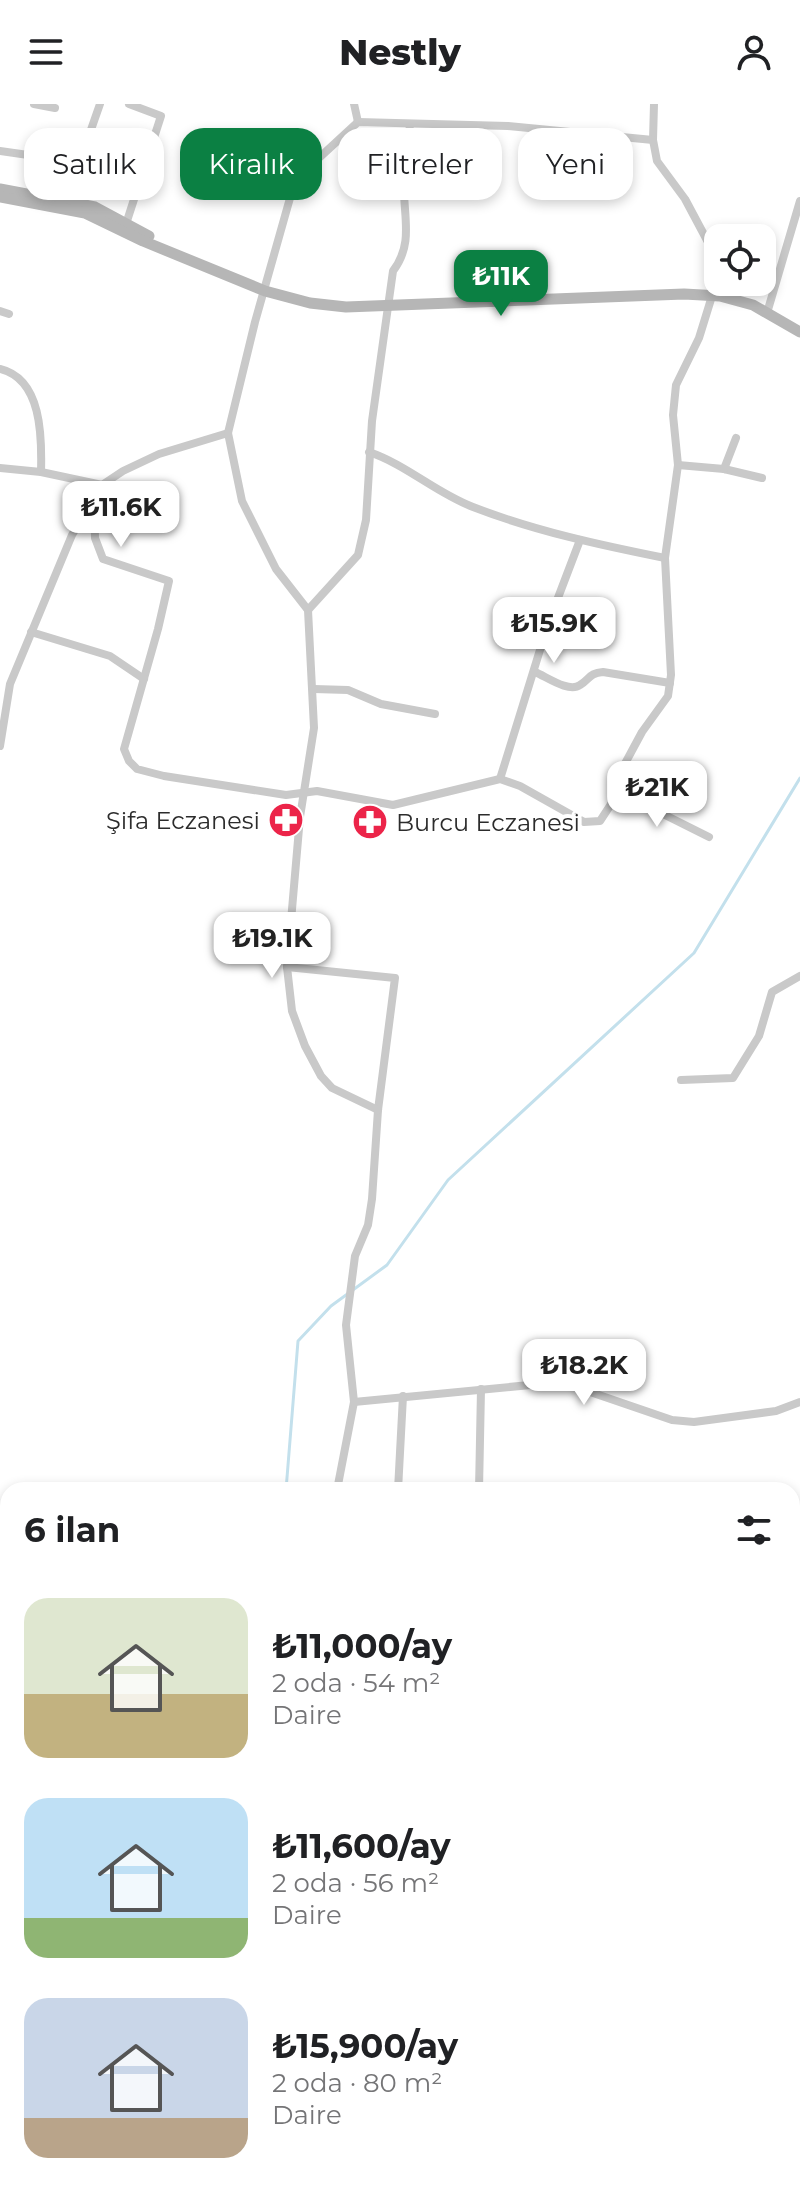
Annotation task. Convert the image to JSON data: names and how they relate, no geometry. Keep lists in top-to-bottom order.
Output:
{
  "places": {
    "pharmacy": ["Şifa Eczanesi", "Burcu Eczanesi"]
  },
  "page": {
    "header": "Nestly",
    "chip": [
      "Satılık",
      "Kiralık",
      "Filtreler",
      "Yeni"
    ],
    "price": [
      "₺11K",
      "₺11.6K",
      "₺15.9K",
      "₺21K",
      "₺19.1K",
      "₺18.2K"
    ],
    "heading": "6 ilan",
    "list": [
      {
        "name": "₺11,000/ay",
        "note": "2 oda · 54 m² · Daire"
      },
      {
        "name": "₺11,600/ay",
        "note": "2 oda · 56 m² · Daire"
      },
      {
        "name": "₺15,900/ay",
        "note": "2 oda · 80 m² · Daire"
      }
    ]
  }
}
